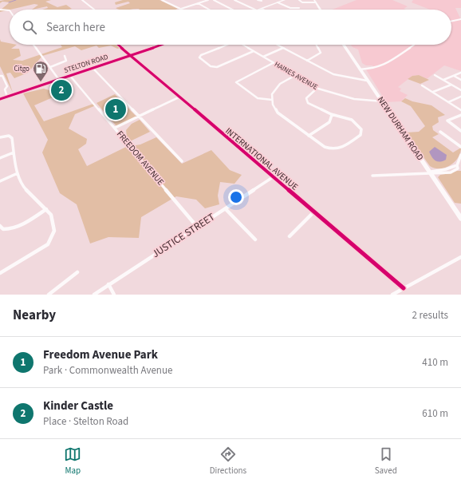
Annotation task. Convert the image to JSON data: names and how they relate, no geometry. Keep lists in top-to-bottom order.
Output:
{
  "streets": {
    "main road": ["STELTON ROAD", "NEW DURHAM ROAD"],
    "street": [
      "HAINES AVENUE",
      "FREEDOM AVENUE",
      "INTERNATIONAL AVENUE",
      "JUSTICE STREET"
    ]
  },
  "crossings": [
    ["STELTON ROAD", "FREEDOM AVENUE"],
    ["STELTON ROAD", "INTERNATIONAL AVENUE"],
    ["HAINES AVENUE", "NEW DURHAM ROAD"],
    ["FREEDOM AVENUE", "JUSTICE STREET"],
    ["INTERNATIONAL AVENUE", "JUSTICE STREET"]
  ],
  "places": {
    "fuel station": ["Citgo"]
  },
  "page": {
    "search": "Search here",
    "pins": ["2", "1"],
    "heading": ["Nearby", "2 results"],
    "list": [
      {
        "mark": "1",
        "name": "Freedom Avenue Park",
        "note": "Park · Commonwealth Avenue",
        "value": "410 m"
      },
      {
        "mark": "2",
        "name": "Kinder Castle",
        "note": "Place · Stelton Road",
        "value": "610 m"
      }
    ],
    "nav": ["Map", "Directions", "Saved"]
  }
}
